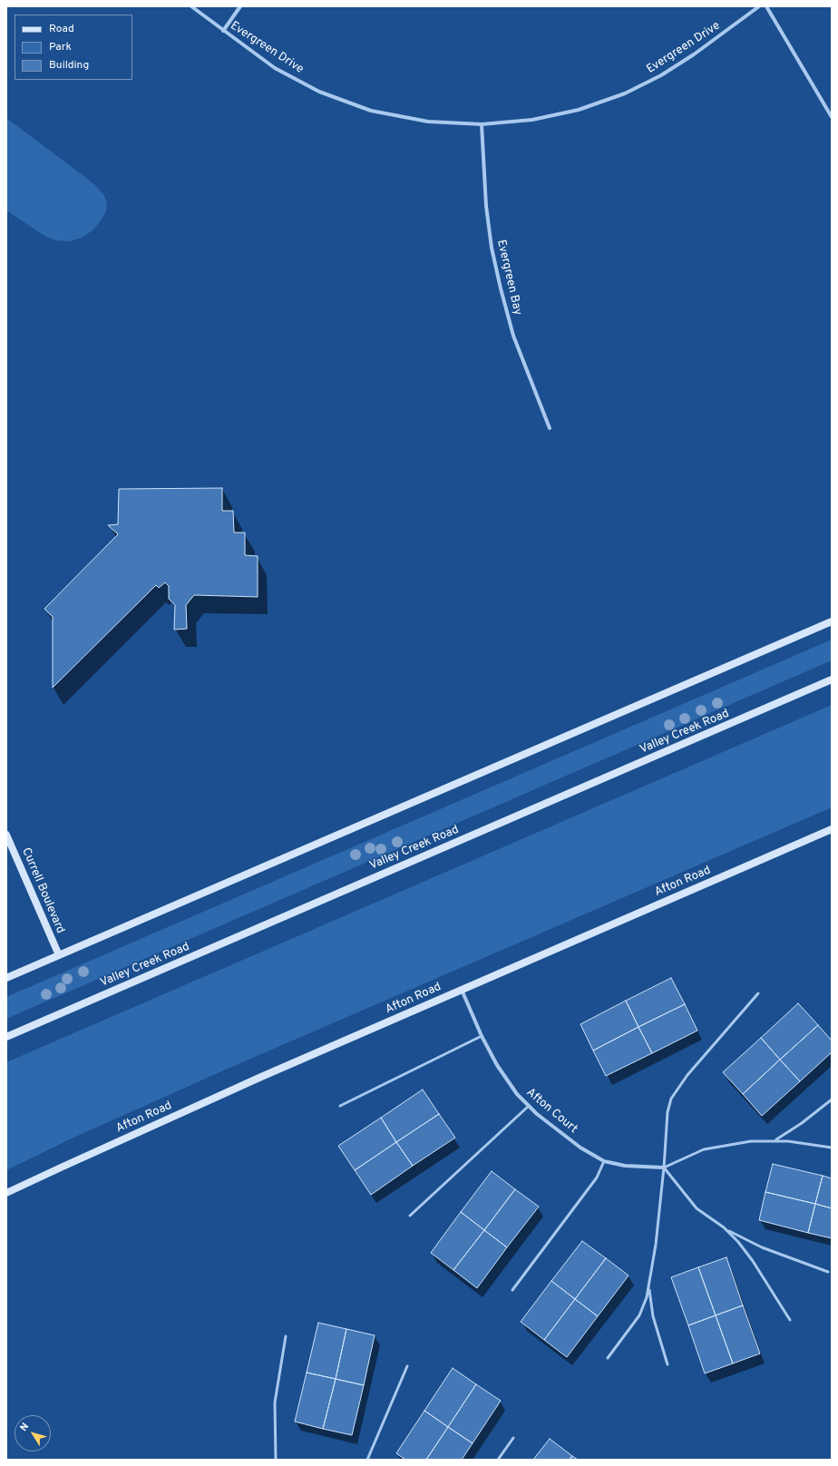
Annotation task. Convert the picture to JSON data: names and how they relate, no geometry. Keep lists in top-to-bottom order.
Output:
{
  "streets": {
    "main road": ["Valley Creek Road", "Afton Road", "Currell Boulevard"],
    "street": ["Evergreen Drive", "Evergreen Bay", "Afton Court"]
  },
  "crossings": [
    ["Evergreen Drive", "Evergreen Bay"],
    ["Afton Road", "Afton Court"]
  ],
  "legend": ["Road", "Park", "Building"],
  "north": "top left"
}
